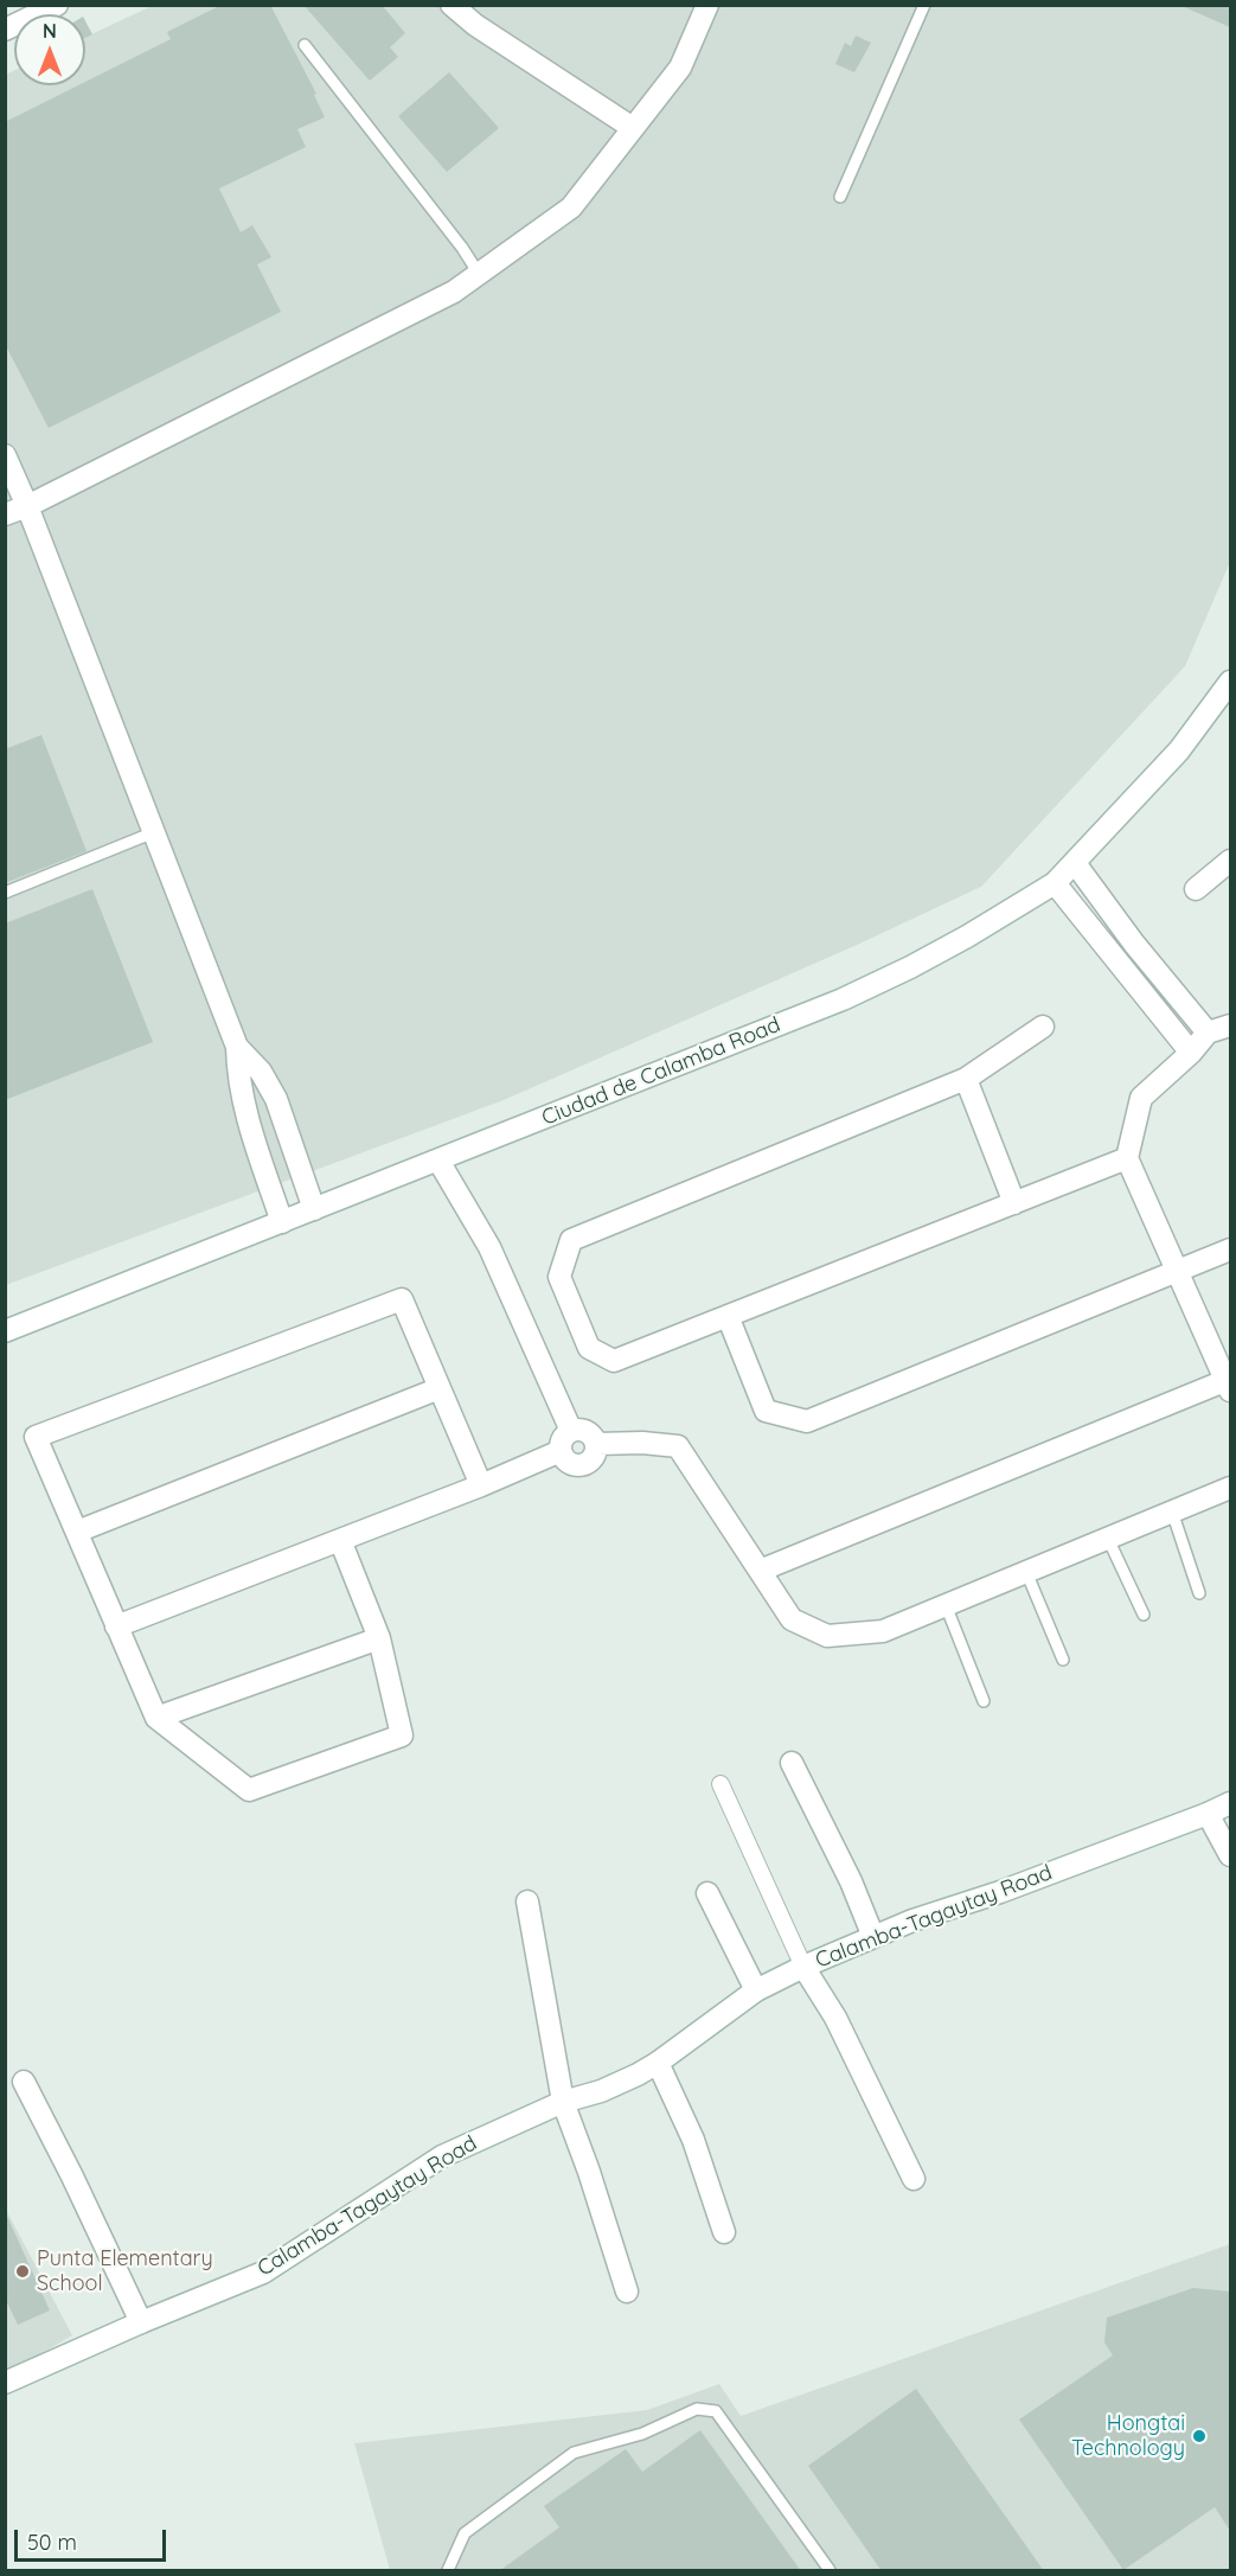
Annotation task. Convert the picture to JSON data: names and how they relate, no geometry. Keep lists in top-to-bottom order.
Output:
{
  "streets": {
    "street": ["Ciudad de Calamba Road", "Calamba-Tagaytay Road"]
  },
  "places": ["Punta Elementary School", "Hongtai Technology"],
  "scale_bar": "50 m",
  "north": "top"
}
